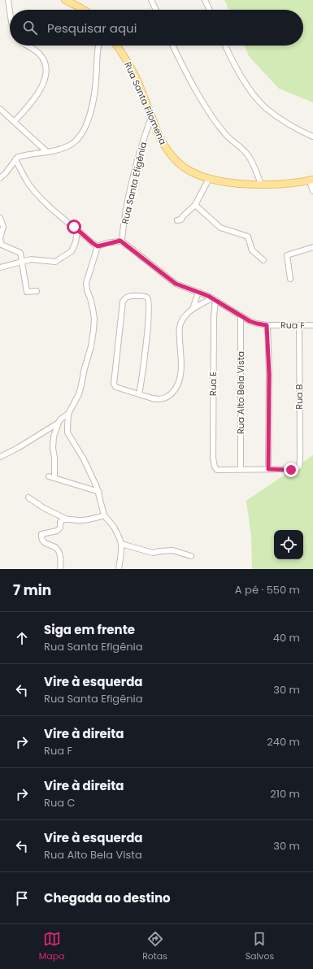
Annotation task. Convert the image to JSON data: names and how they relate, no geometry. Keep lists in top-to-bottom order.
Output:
{
  "streets": {
    "main road": ["Rua Santa Filomena"],
    "street": [
      "Rua Santa Efigênia",
      "Rua F",
      "Rua E",
      "Rua Alto Bela Vista",
      "Rua B"
    ]
  },
  "crossings": [
    ["Rua Santa Filomena", "Rua Santa Efigênia"],
    ["Rua Santa Efigênia", "Rua F"],
    ["Rua F", "Rua E"],
    ["Rua F", "Rua Alto Bela Vista"],
    ["Rua F", "Rua B"],
    ["Rua E", "Rua Alto Bela Vista"]
  ],
  "page": {
    "search": "Pesquisar aqui",
    "heading": ["7 min", "A pé · 550 m"],
    "list": [
      ["Siga em frente", "Rua Santa Efigênia", "40 m"],
      ["Vire à esquerda", "Rua Santa Efigênia", "30 m"],
      ["Vire à direita", "Rua F", "240 m"],
      ["Vire à direita", "Rua C", "210 m"],
      ["Vire à esquerda", "Rua Alto Bela Vista", "30 m"],
      "Chegada ao destino"
    ],
    "nav": ["Mapa", "Rotas", "Salvos"]
  }
}
